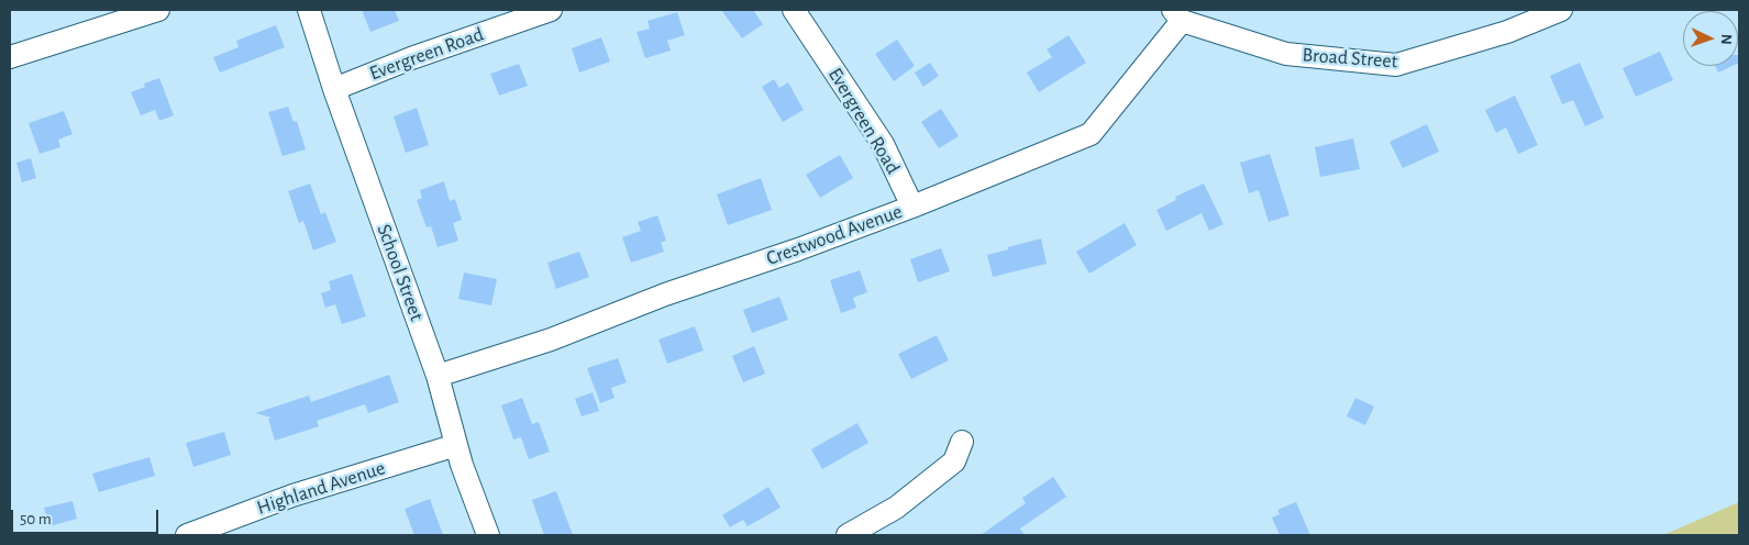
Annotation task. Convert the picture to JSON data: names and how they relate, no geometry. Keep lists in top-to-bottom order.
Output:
{
  "streets": {
    "street": [
      "Evergreen Road",
      "Broad Street",
      "Crestwood Avenue",
      "School Street",
      "Highland Avenue"
    ]
  },
  "crossings": [
    ["Evergreen Road", "Crestwood Avenue"],
    ["Evergreen Road", "School Street"],
    ["Broad Street", "Crestwood Avenue"],
    ["Crestwood Avenue", "School Street"],
    ["School Street", "Highland Avenue"]
  ],
  "scale_bar": "50 m",
  "north": "right"
}
